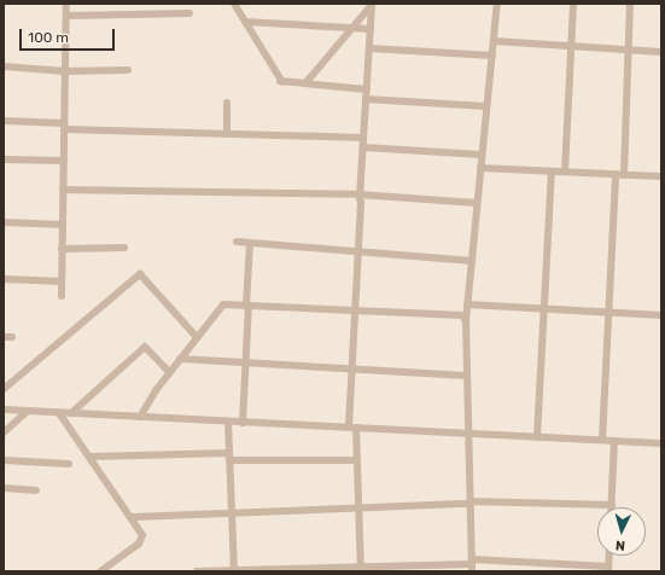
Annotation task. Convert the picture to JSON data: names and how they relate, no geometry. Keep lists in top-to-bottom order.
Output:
{
  "scale_bar": "100 m",
  "north": "bottom"
}
